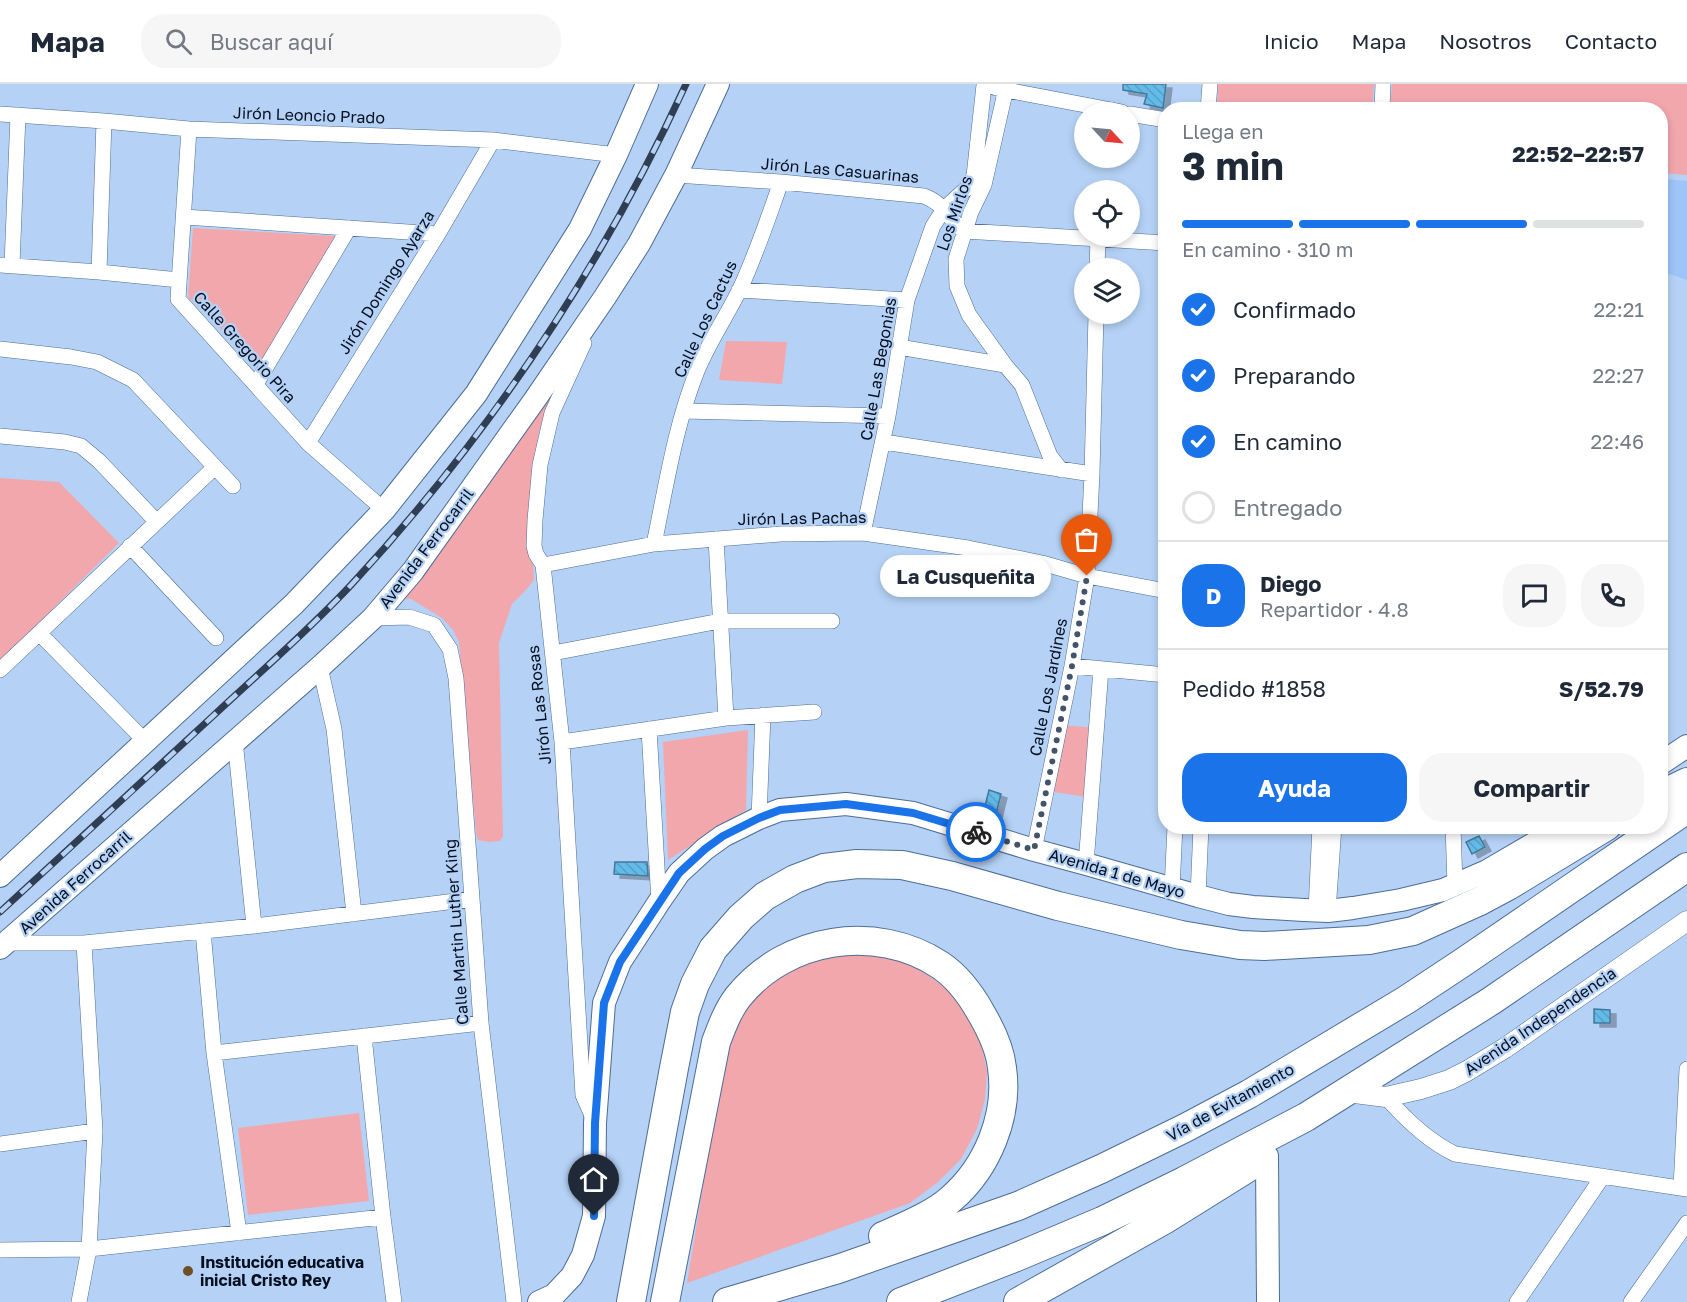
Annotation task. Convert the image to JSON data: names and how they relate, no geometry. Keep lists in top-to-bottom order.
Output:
{
  "streets": {
    "highway": ["Vía de Evitamiento"],
    "main road": ["Avenida Ferrocarril", "Avenida 1 de Mayo"],
    "street": [
      "Jirón Leoncio Prado",
      "Jirón Las Casuarinas",
      "Los Mirlos",
      "Jirón Domingo Ayarza",
      "Calle Los Cactus",
      "Calle Gregorio Pira",
      "Calle Las Begonias",
      "Jirón Las Pachas",
      "Calle Los Jardines",
      "Jirón Las Rosas",
      "Calle Martin Luther King",
      "Avenida Independencia"
    ]
  },
  "crossings": [
    ["Jirón Leoncio Prado", "Jirón Domingo Ayarza"],
    ["Jirón Leoncio Prado", "Calle Gregorio Pira"],
    ["Jirón Las Casuarinas", "Los Mirlos"],
    ["Jirón Las Casuarinas", "Calle Los Cactus"],
    ["Jirón Las Casuarinas", "Calle Las Begonias"],
    ["Jirón Las Casuarinas", "Avenida Ferrocarril"],
    ["Jirón Domingo Ayarza", "Calle Gregorio Pira"],
    ["Calle Los Cactus", "Jirón Las Pachas"],
    ["Calle Las Begonias", "Jirón Las Pachas"],
    ["Jirón Las Pachas", "Calle Los Jardines"],
    ["Jirón Las Pachas", "Jirón Las Rosas"],
    ["Avenida Ferrocarril", "Jirón Las Rosas"],
    ["Avenida Ferrocarril", "Calle Martin Luther King"],
    ["Calle Los Jardines", "Avenida 1 de Mayo"],
    ["Jirón Las Rosas", "Avenida 1 de Mayo"]
  ],
  "places": ["La Cusqueñita", "Institución educativa inicial Cristo Rey"],
  "north": "bottom right",
  "page": {
    "header": "Mapa",
    "search": "Buscar aquí",
    "nav": [
      "Inicio",
      "Mapa",
      "Nosotros",
      "Contacto"
    ],
    "heading": ["3 min", "Llega en", "22:52–22:57"],
    "panel": [
      "Diego",
      "Repartidor · 4.8",
      "Pedido #1858",
      "S/52.79"
    ],
    "bar": "En camino · 310 m",
    "list": [
      ["Confirmado", "22:21"],
      ["Preparando", "22:27"],
      ["En camino", "22:46"],
      "Entregado"
    ],
    "bubble": "La Cusqueñita",
    "round": "D",
    "buttons": ["Ayuda", "Compartir"]
  }
}
